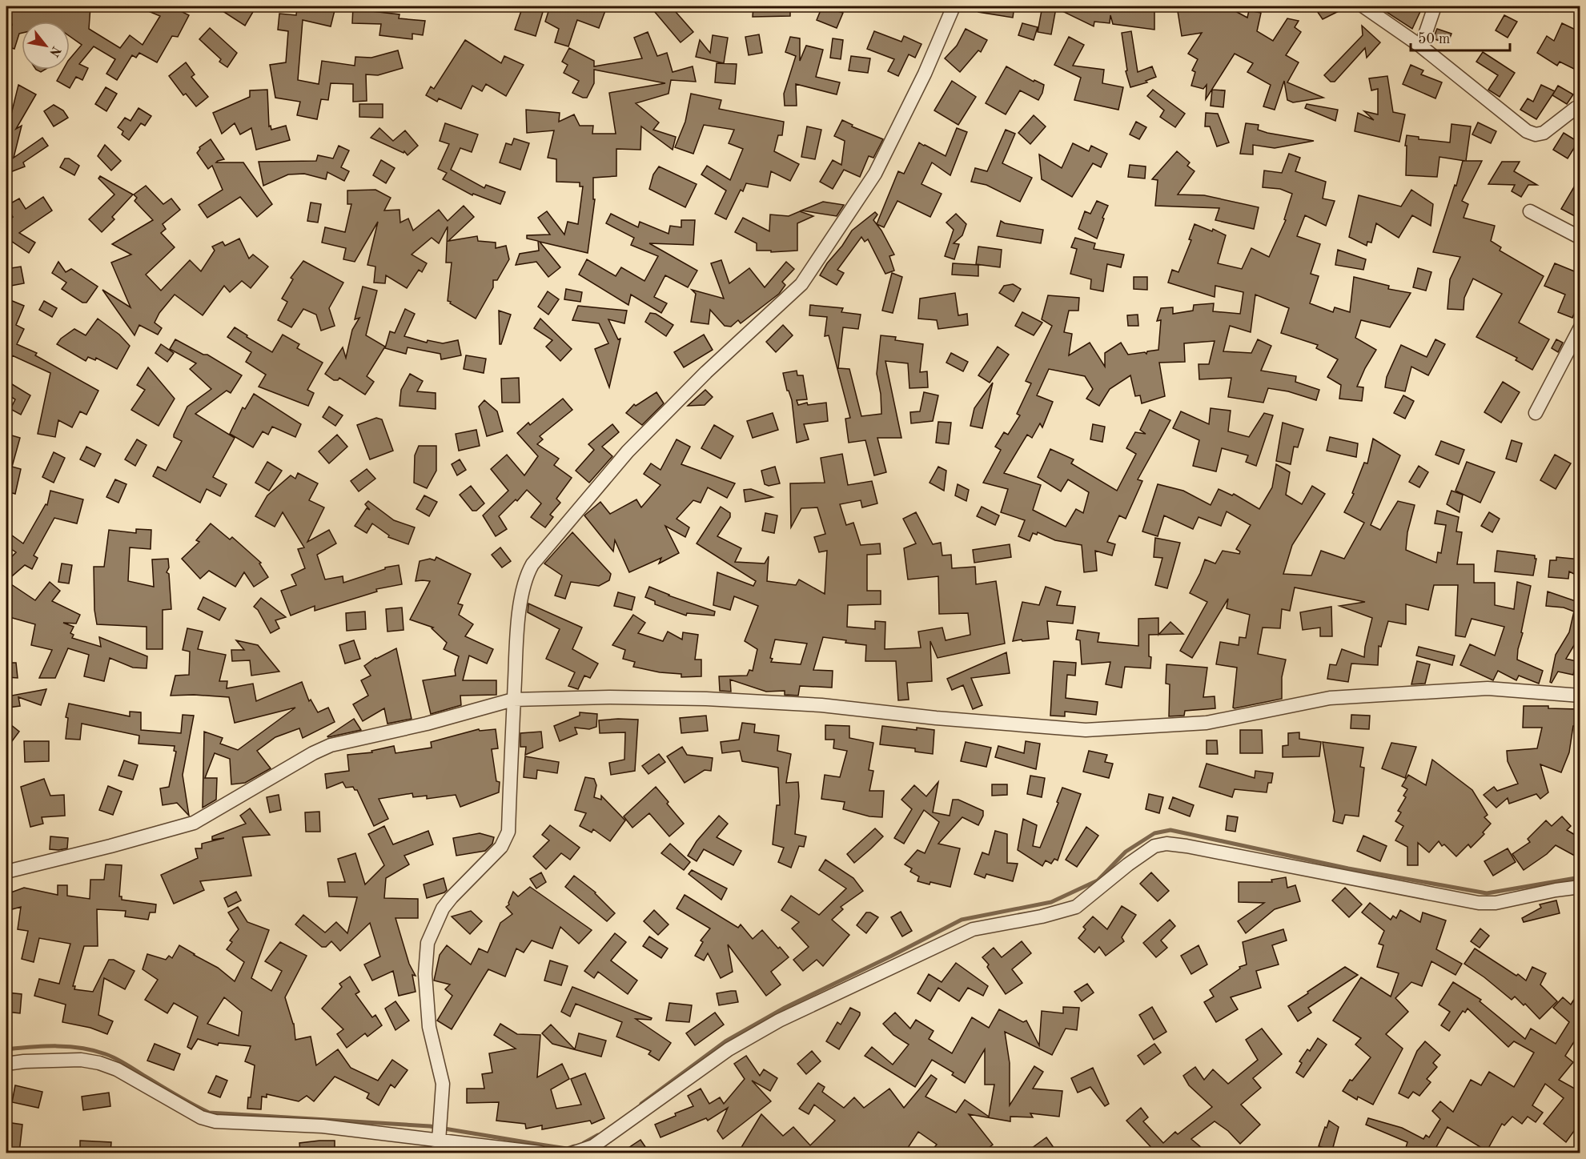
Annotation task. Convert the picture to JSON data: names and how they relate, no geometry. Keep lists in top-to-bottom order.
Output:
{
  "scale_bar": "50 m",
  "north": "bottom right"
}
